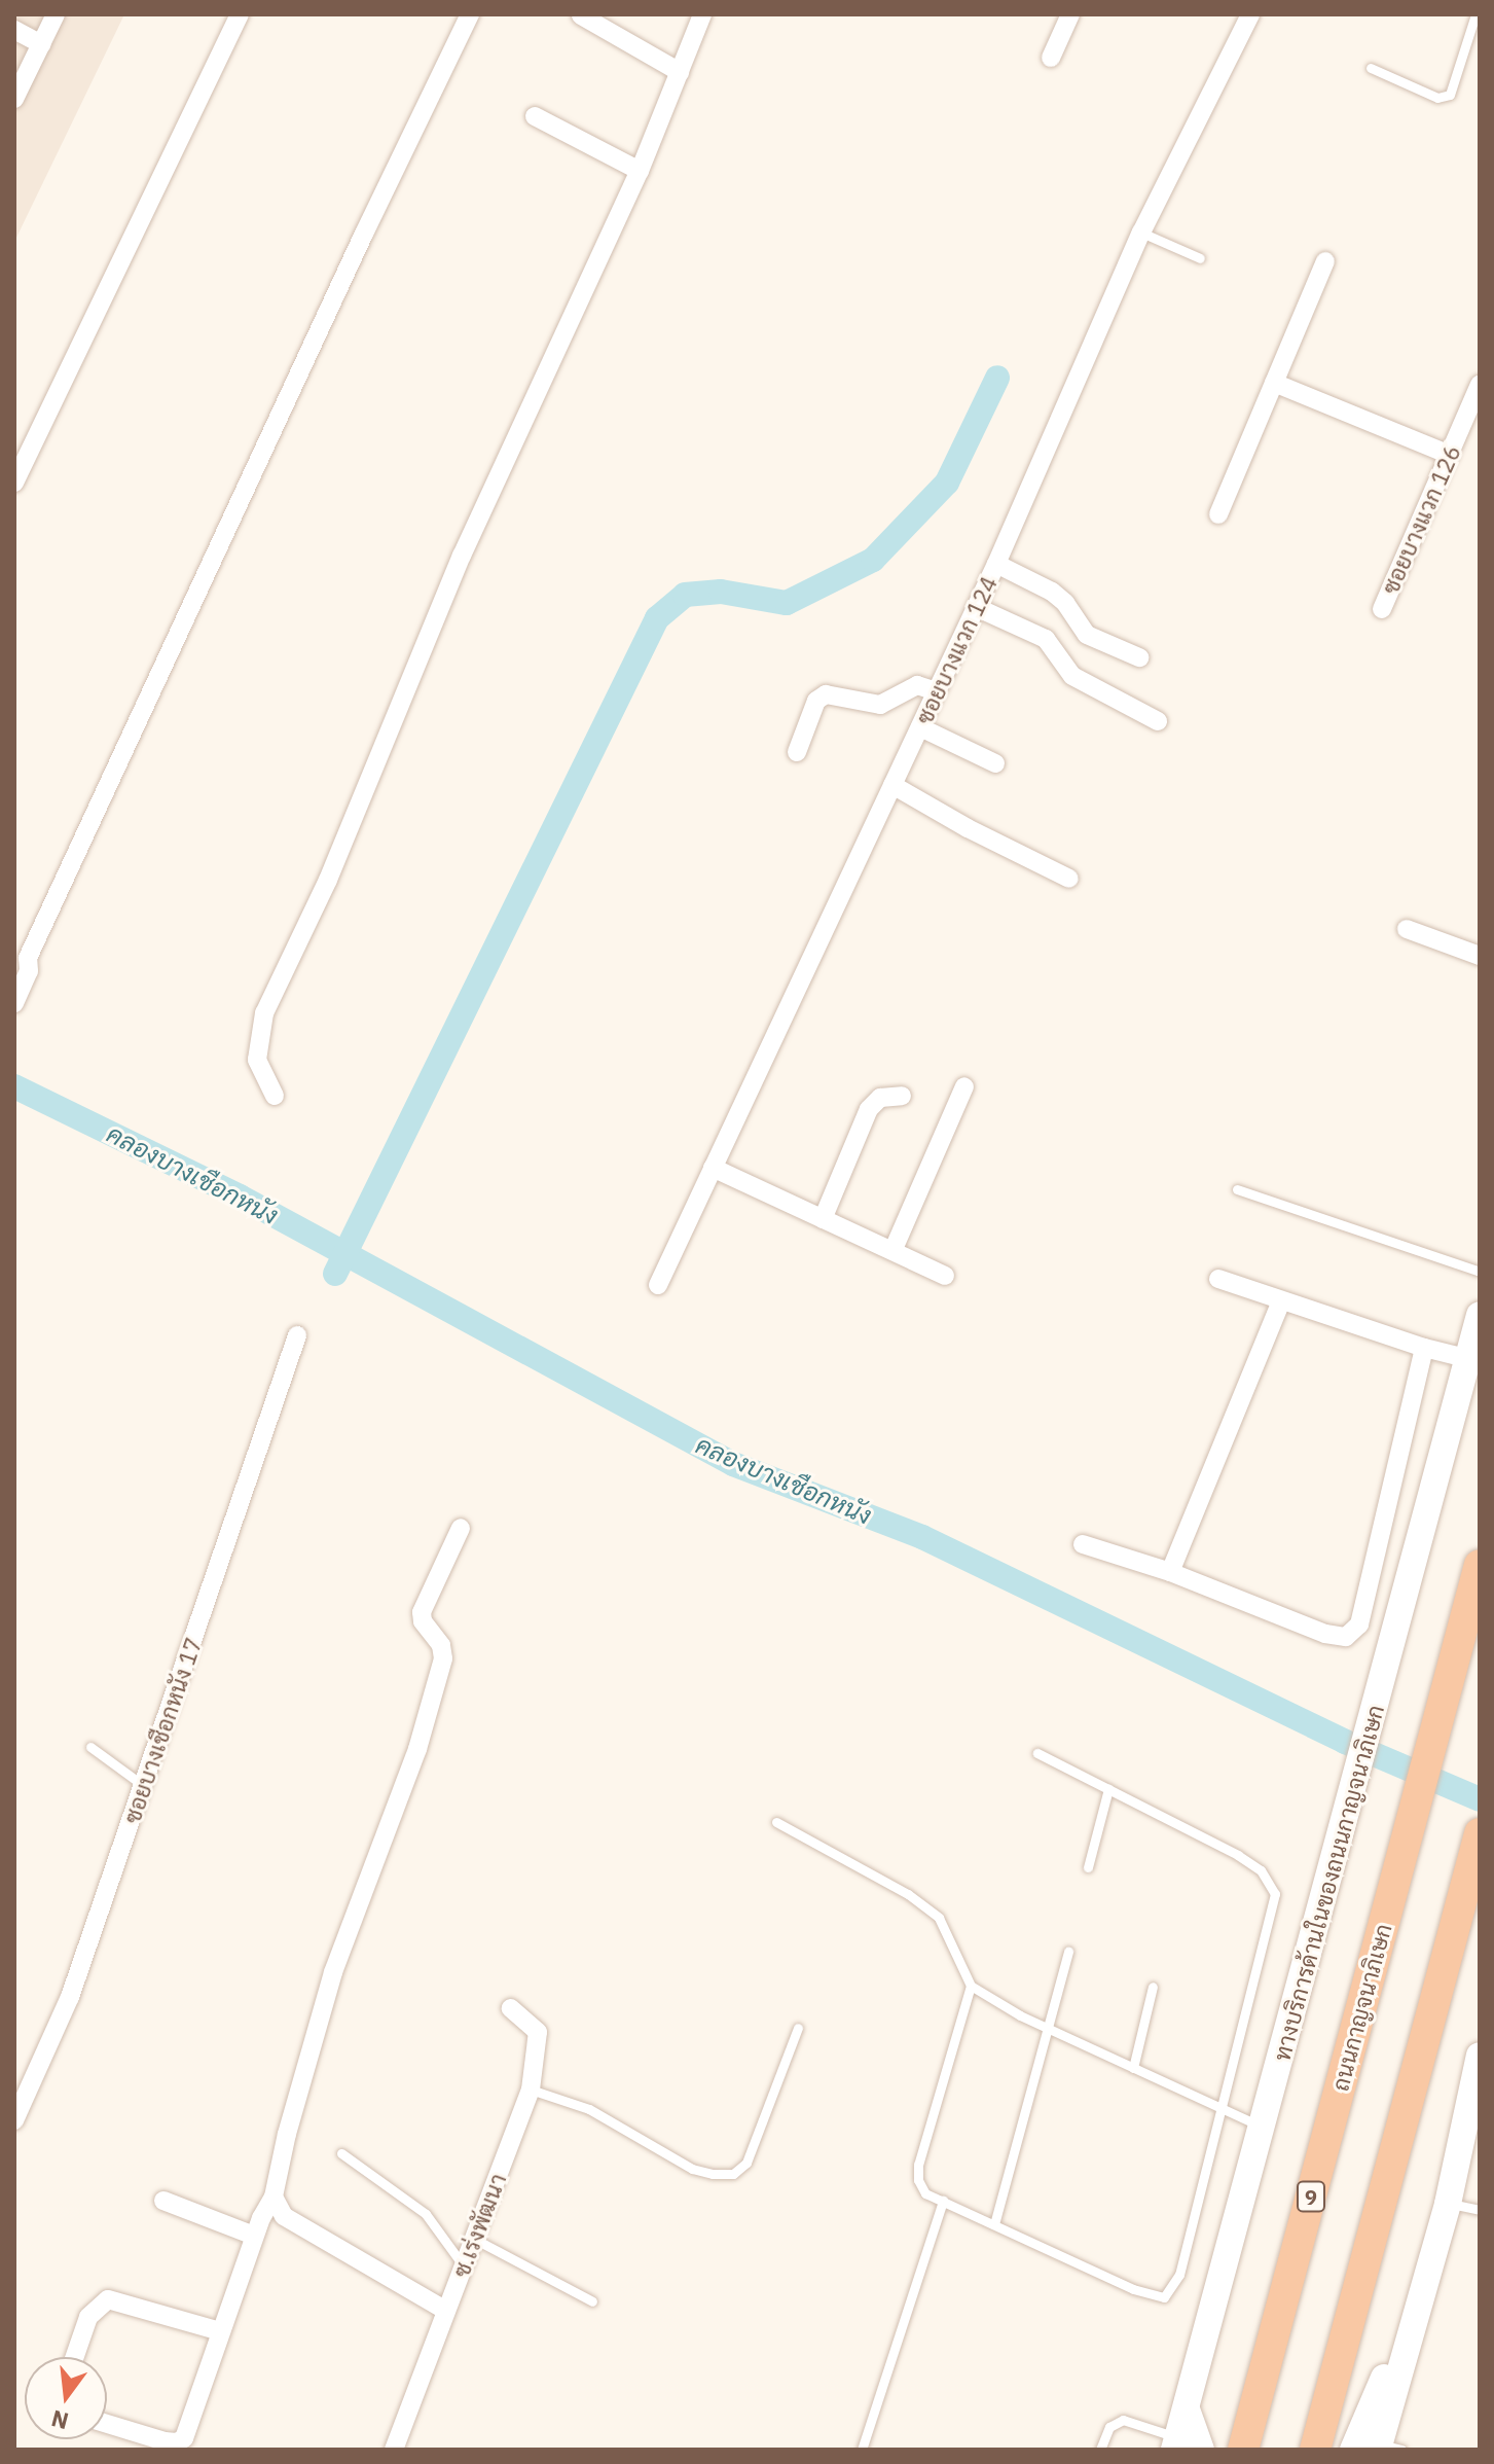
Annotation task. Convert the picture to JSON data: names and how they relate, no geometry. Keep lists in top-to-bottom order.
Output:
{
  "streets": {
    "highway": ["ถนนกาญจนาภิเษก", "9"],
    "main road": ["ทางบริการด้านในของถนนกาญจนาภิเษก"],
    "street": [
      "ซอยบางแวก 126",
      "ซอยบางแวก 124",
      "ซอยบางเชือกหนัง 17",
      "ซ.เร่งพัฒนา"
    ]
  },
  "water": ["คลองบางเชือกหนัง"],
  "north": "bottom"
}
